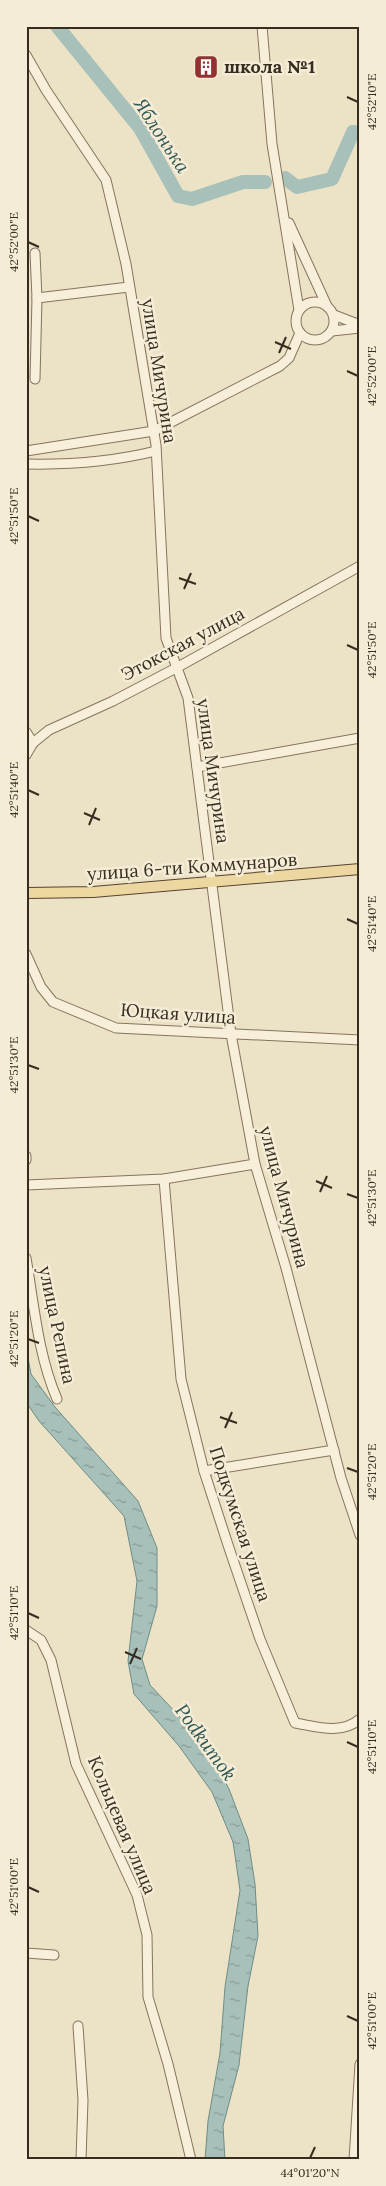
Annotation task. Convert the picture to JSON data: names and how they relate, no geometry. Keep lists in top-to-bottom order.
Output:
{
  "streets": {
    "main road": ["улица 6-ти Коммунаров"],
    "street": [
      "улица Мичурина",
      "Этокская улица",
      "Юцкая улица",
      "улица Репина",
      "Подкумская улица",
      "Кольцевая улица"
    ]
  },
  "crossings": [
    ["улица Мичурина", "Этокская улица"],
    ["улица Мичурина", "улица 6-ти Коммунаров"],
    ["улица Мичурина", "Юцкая улица"]
  ],
  "water": ["Яблонька", "Podkumok"],
  "places": {
    "building": ["школа №1"]
  },
  "coordinates": [
    "42°52'10\"E",
    "42°52'00\"E",
    "42°51'50\"E",
    "42°51'40\"E",
    "42°51'30\"E",
    "42°51'20\"E",
    "42°51'10\"E",
    "42°51'00\"E",
    "44°01'20\"N"
  ]
}
